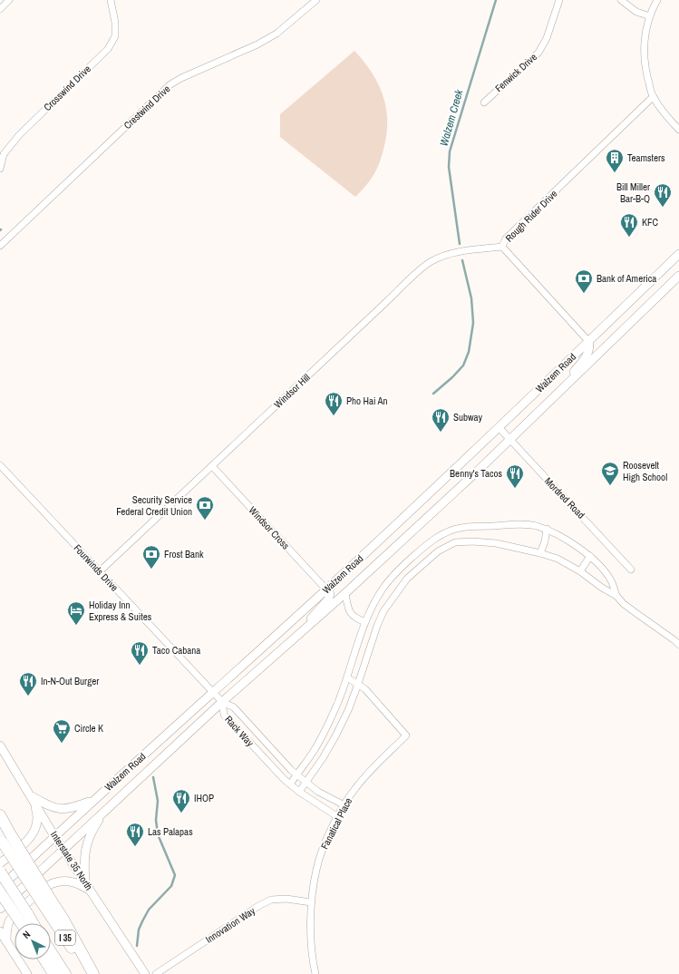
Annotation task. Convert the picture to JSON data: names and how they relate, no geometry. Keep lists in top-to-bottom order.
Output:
{
  "streets": {
    "highway": ["I 35"],
    "main road": ["Walzem Road", "Interstate 35 North"],
    "street": [
      "Fenwick Drive",
      "Crosswind Drive",
      "Crestwind Drive",
      "Rough Rider Drive",
      "Windsor Hill",
      "Mordred Road",
      "Windsor Cross",
      "Fourwinds Drive",
      "Rack Way",
      "Fanatical Place",
      "Innovation Way"
    ]
  },
  "crossings": [
    ["Rough Rider Drive", "Walzem Road"],
    ["Rough Rider Drive", "Windsor Hill"],
    ["Walzem Road", "Mordred Road"],
    ["Walzem Road", "Windsor Cross"],
    ["Walzem Road", "Fourwinds Drive"],
    ["Walzem Road", "Rack Way"],
    ["Walzem Road", "Interstate 35 North"],
    ["Windsor Hill", "Windsor Cross"],
    ["Windsor Hill", "Fourwinds Drive"],
    ["Fourwinds Drive", "Rack Way"],
    ["Rack Way", "Fanatical Place"],
    ["Fanatical Place", "Innovation Way"]
  ],
  "water": ["Walzem Creek"],
  "places": {
    "building": ["Teamsters"],
    "restaurant": [
      "Bill Miller Bar-B-Q",
      "KFC",
      "Pho Hai An",
      "Subway",
      "Benny's Tacos",
      "Taco Cabana",
      "In-N-Out Burger",
      "IHOP",
      "Las Palapas"
    ],
    "bank": ["Bank of America", "Security Service Federal Credit Union", "Frost Bank"],
    "school or university": ["Roosevelt High School"],
    "hotel": ["Holiday Inn Express & Suites"],
    "supermarket": ["Circle K"]
  },
  "north": "top left"
}
